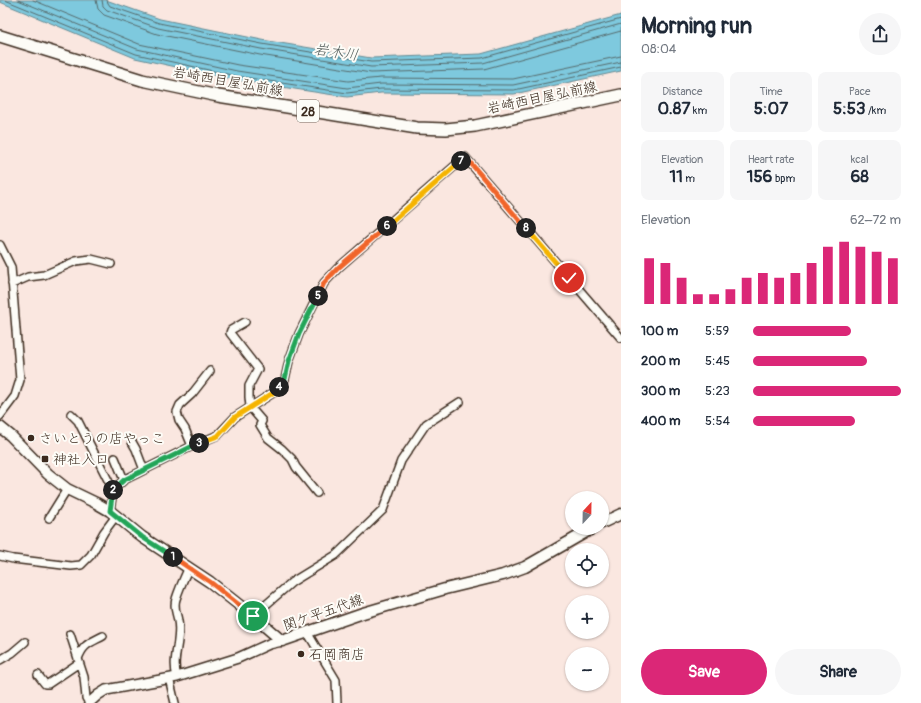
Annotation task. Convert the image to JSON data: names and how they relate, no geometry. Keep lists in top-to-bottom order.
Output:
{
  "streets": {
    "main road": ["岩崎西目屋弘前線", "28", "関ケ平五代線"]
  },
  "water": ["岩木川"],
  "places": {
    "other": ["さいとうの店やっこ", "石岡商店"],
    "transit": ["神社入口"]
  },
  "north": "top",
  "page": {
    "heading": ["Morning run", "08:04"],
    "stats": [
      ["Distance", "0.87 km"],
      ["Time", "5:07"],
      ["Pace", "5:53 /km"],
      ["Elevation", "11 m"],
      ["Heart rate", "156 bpm"],
      ["kcal", "68"]
    ],
    "pins": [
      "7",
      "6",
      "8",
      "5",
      "4",
      "3",
      "2",
      "1"
    ],
    "chart": ["Elevation", "62–72 m"],
    "list": [
      {
        "name": "100 m",
        "note": "5:59"
      },
      {
        "name": "200 m",
        "note": "5:45"
      },
      {
        "name": "300 m",
        "note": "5:23"
      },
      {
        "name": "400 m",
        "note": "5:54"
      }
    ],
    "map_buttons": ["+", "−"],
    "buttons": ["Save", "Share"]
  }
}
